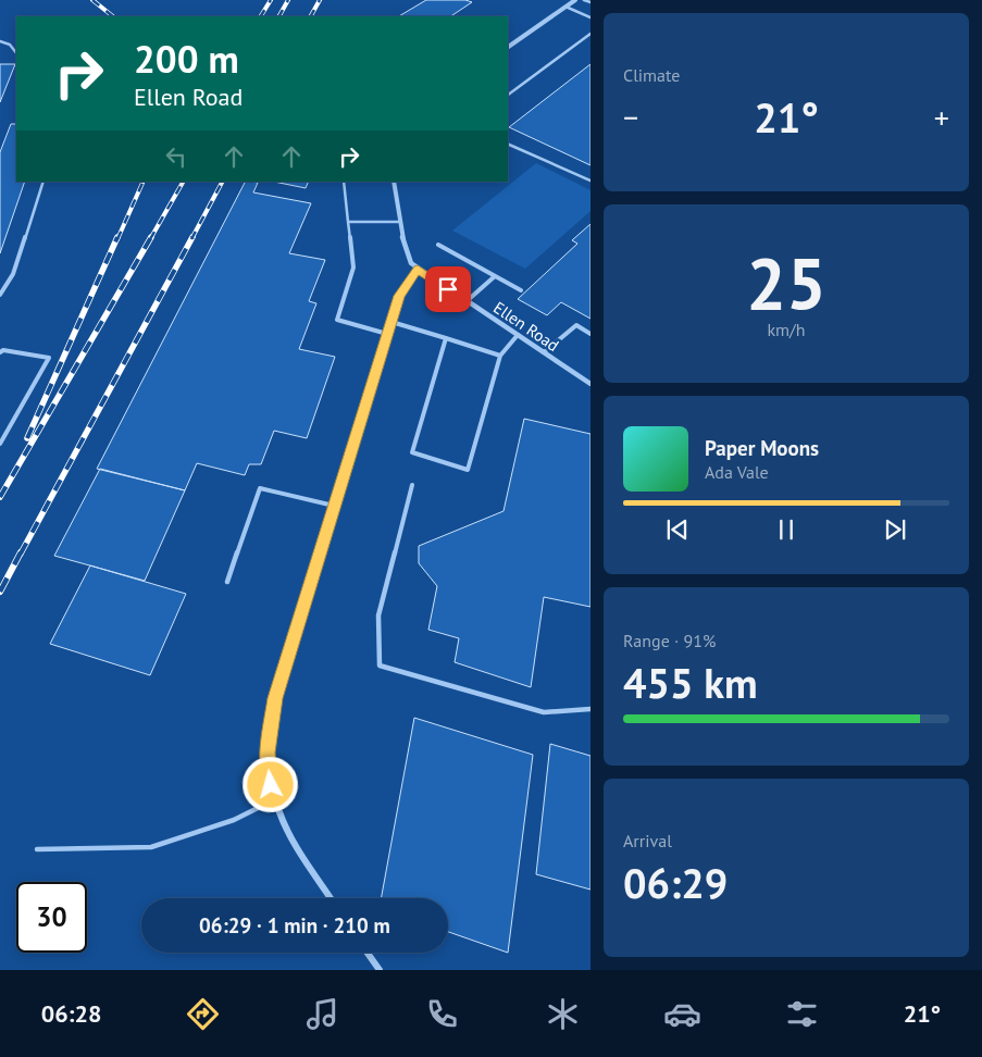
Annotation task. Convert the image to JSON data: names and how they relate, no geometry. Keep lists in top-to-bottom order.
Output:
{
  "streets": {
    "street": ["Ellen Road"]
  },
  "page": {
    "tile": [
      "Climate",
      ["25", "km/h"],
      ["Range · 91%", "455 km"],
      ["Arrival", "06:29"]
    ],
    "turn": ["200 m", "Ellen Road"],
    "heat": ["−", "21°", "+"],
    "song": ["Paper Moons", "Ada Vale"],
    "limit": "30",
    "trip": "06:29 · 1 min · 210 m",
    "tabs": ["06:28", "21°"]
  }
}
